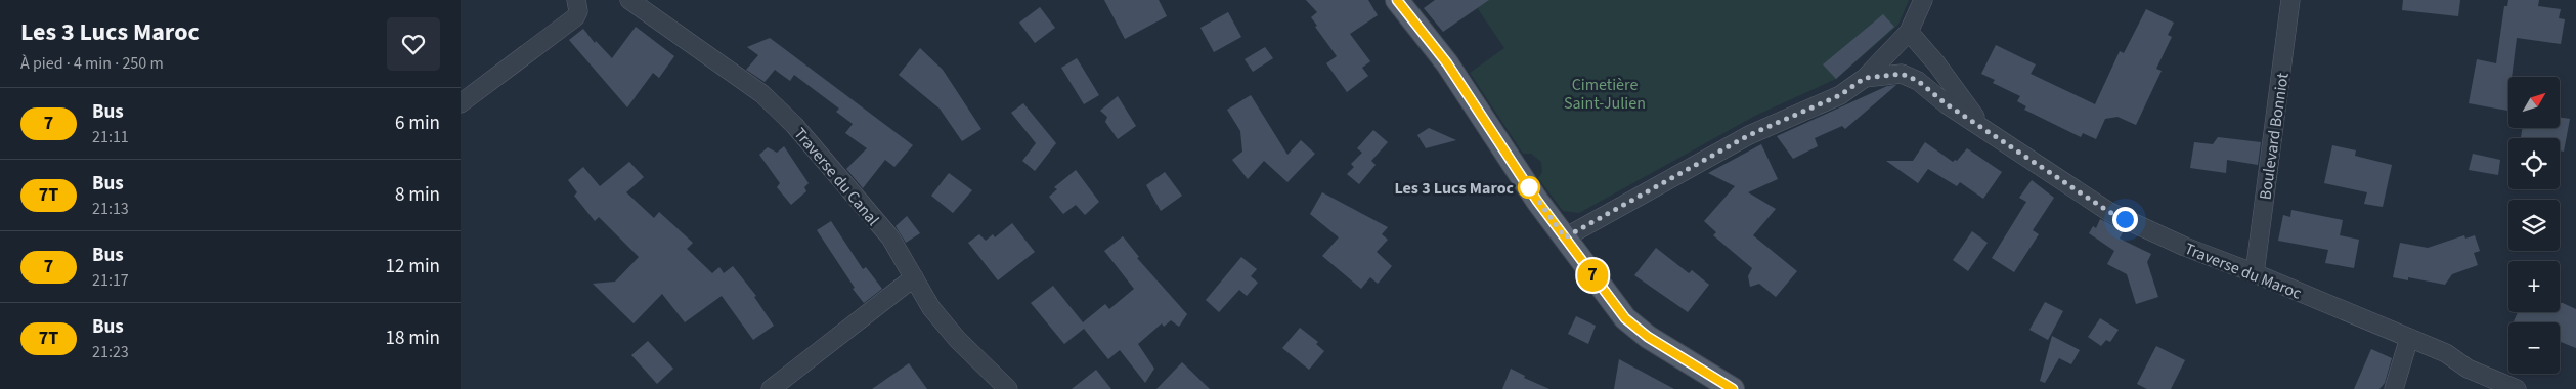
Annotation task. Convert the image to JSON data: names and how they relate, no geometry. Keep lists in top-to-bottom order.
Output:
{
  "streets": {
    "street": ["Boulevard Bonniot", "Traverse du Canal", "Traverse du Maroc"]
  },
  "crossings": [
    ["Boulevard Bonniot", "Traverse du Maroc"]
  ],
  "parks": ["Cimetière Saint-Julien"],
  "places": ["Les 3 Lucs Maroc"],
  "lines": ["bus line 7"],
  "north": "top right",
  "page": {
    "heading": ["Les 3 Lucs Maroc", "À pied · 4 min · 250 m"],
    "on_map": "7",
    "map_buttons": ["+", "−"],
    "list": [
      {
        "mark": "7",
        "name": "Bus",
        "note": "21:11",
        "value": "6 min"
      },
      {
        "mark": "7T",
        "name": "Bus",
        "note": "21:13",
        "value": "8 min"
      },
      {
        "mark": "7",
        "name": "Bus",
        "note": "21:17",
        "value": "12 min"
      },
      {
        "mark": "7T",
        "name": "Bus",
        "note": "21:23",
        "value": "18 min"
      }
    ]
  }
}
